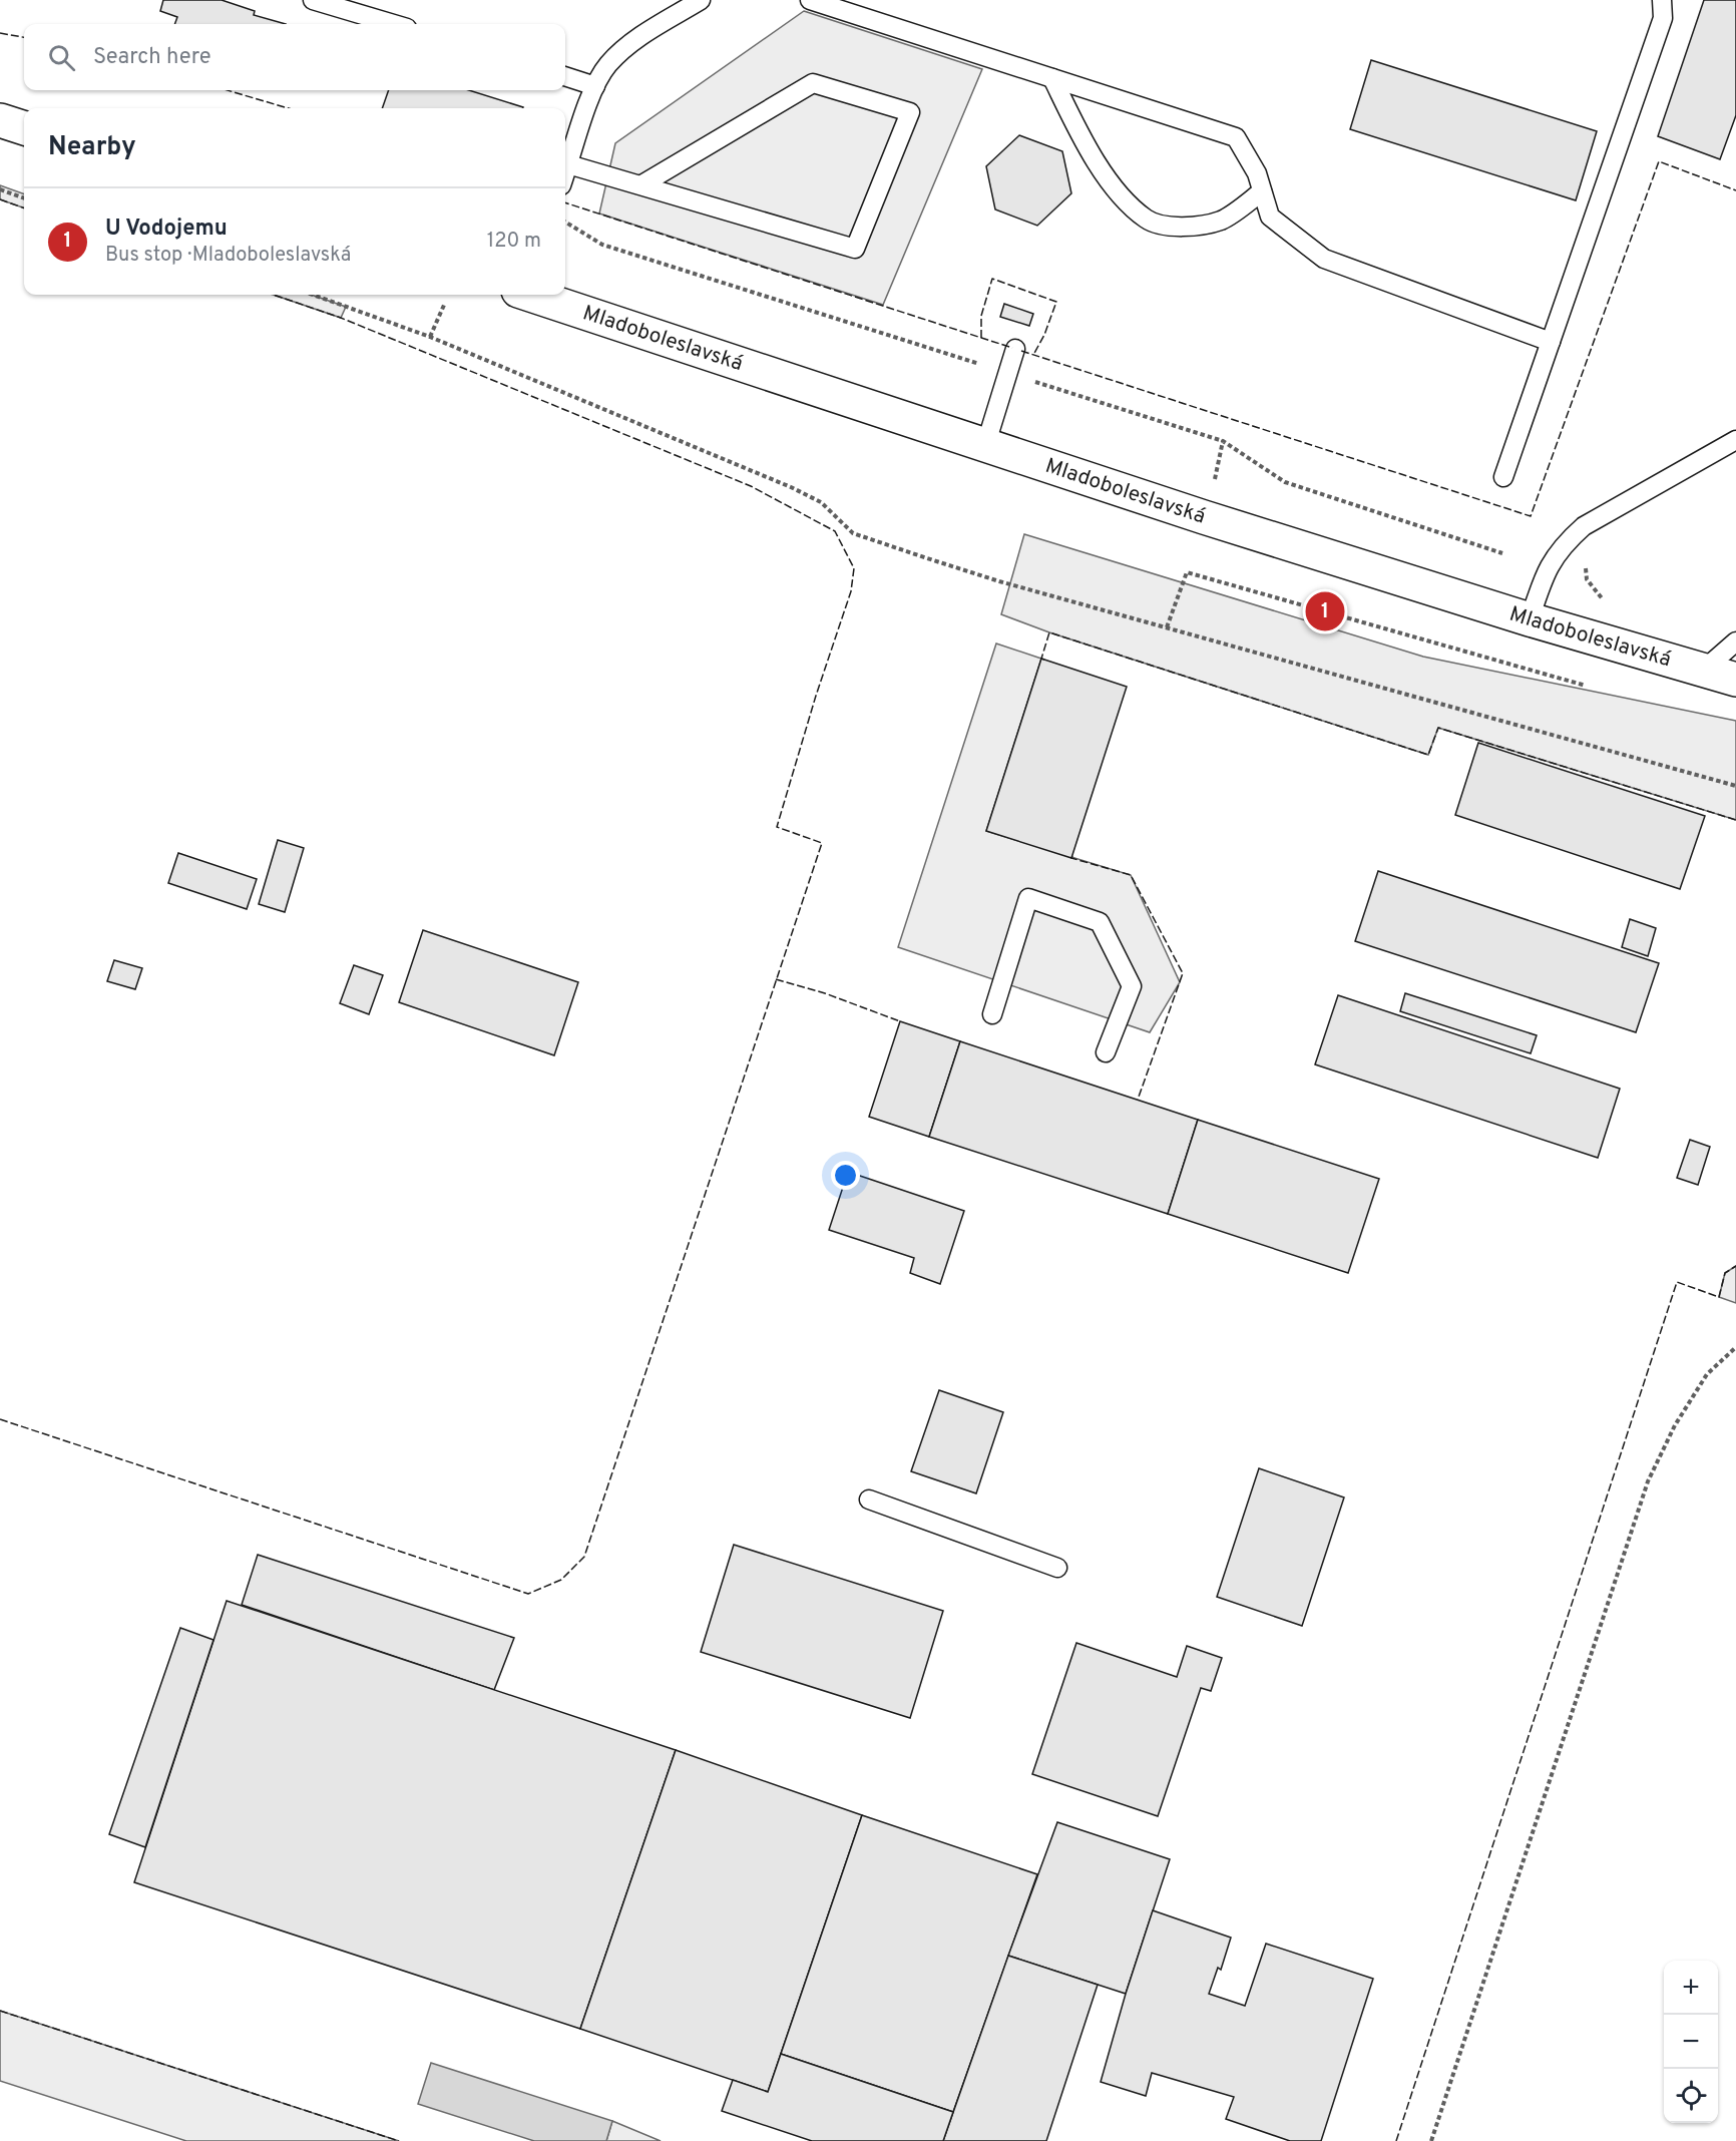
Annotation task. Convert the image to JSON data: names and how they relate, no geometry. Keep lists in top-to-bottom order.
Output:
{
  "streets": {
    "main road": ["Mladoboleslavská"]
  },
  "page": {
    "search": "Search here",
    "heading": "Nearby",
    "list": [
      {
        "mark": "1",
        "name": "U Vodojemu",
        "note": "Bus stop · Mladoboleslavská",
        "value": "120 m"
      }
    ],
    "pins": "1",
    "map_buttons": ["+", "−"]
  }
}
